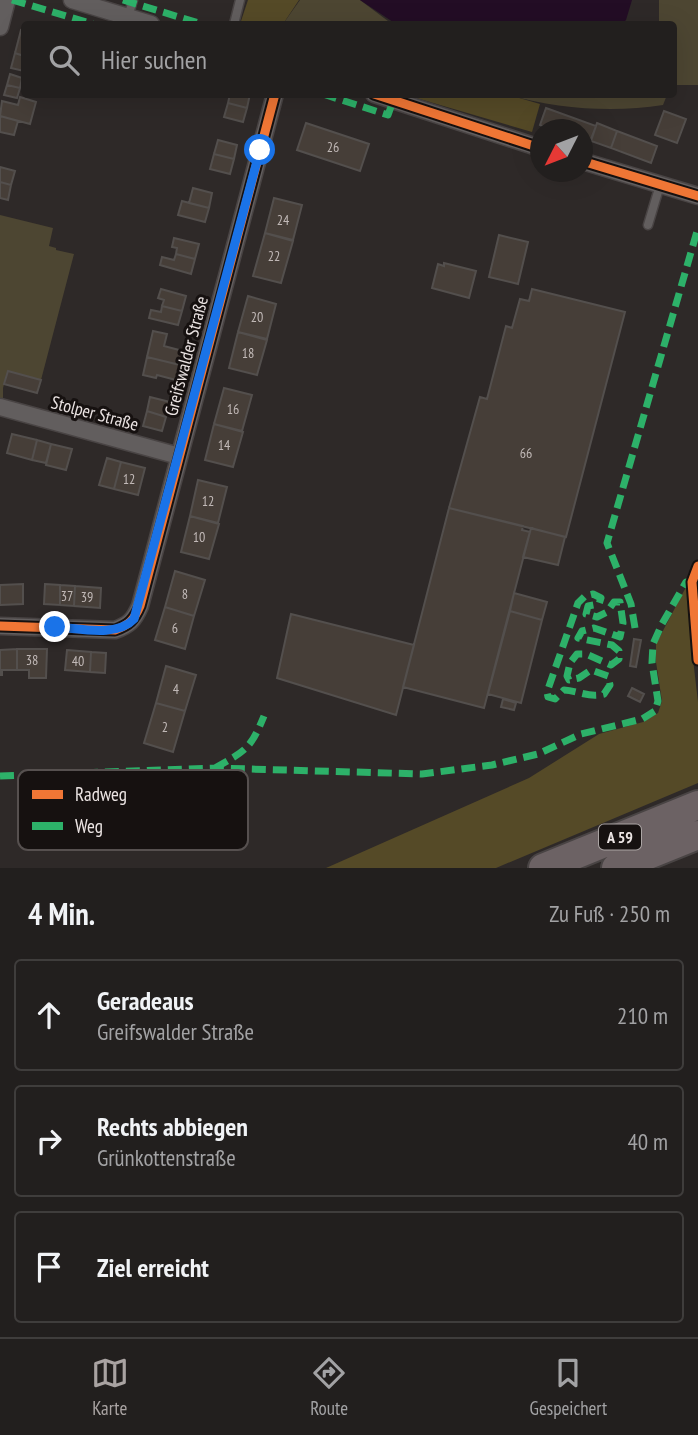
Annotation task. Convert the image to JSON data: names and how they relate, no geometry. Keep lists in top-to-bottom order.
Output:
{
  "streets": {
    "highway": ["A 59"],
    "street": ["Greifswalder Straße", "Stolper Straße"]
  },
  "crossings": [
    ["Greifswalder Straße", "Stolper Straße"]
  ],
  "house_numbers": [
    "26",
    "24",
    "22",
    "20",
    "18",
    "16",
    "14",
    "66",
    "12",
    "12",
    "10",
    "8",
    "37",
    "39",
    "6",
    "38",
    "40",
    "4",
    "2"
  ],
  "legend": ["Radweg", "Weg"],
  "north": "bottom left",
  "page": {
    "search": "Hier suchen",
    "heading": ["4 Min.", "Zu Fuß · 250 m"],
    "list": [
      ["Geradeaus", "Greifswalder Straße", "210 m"],
      ["Rechts abbiegen", "Grünkottenstraße", "40 m"],
      "Ziel erreicht"
    ],
    "nav": ["Karte", "Route", "Gespeichert"]
  }
}
